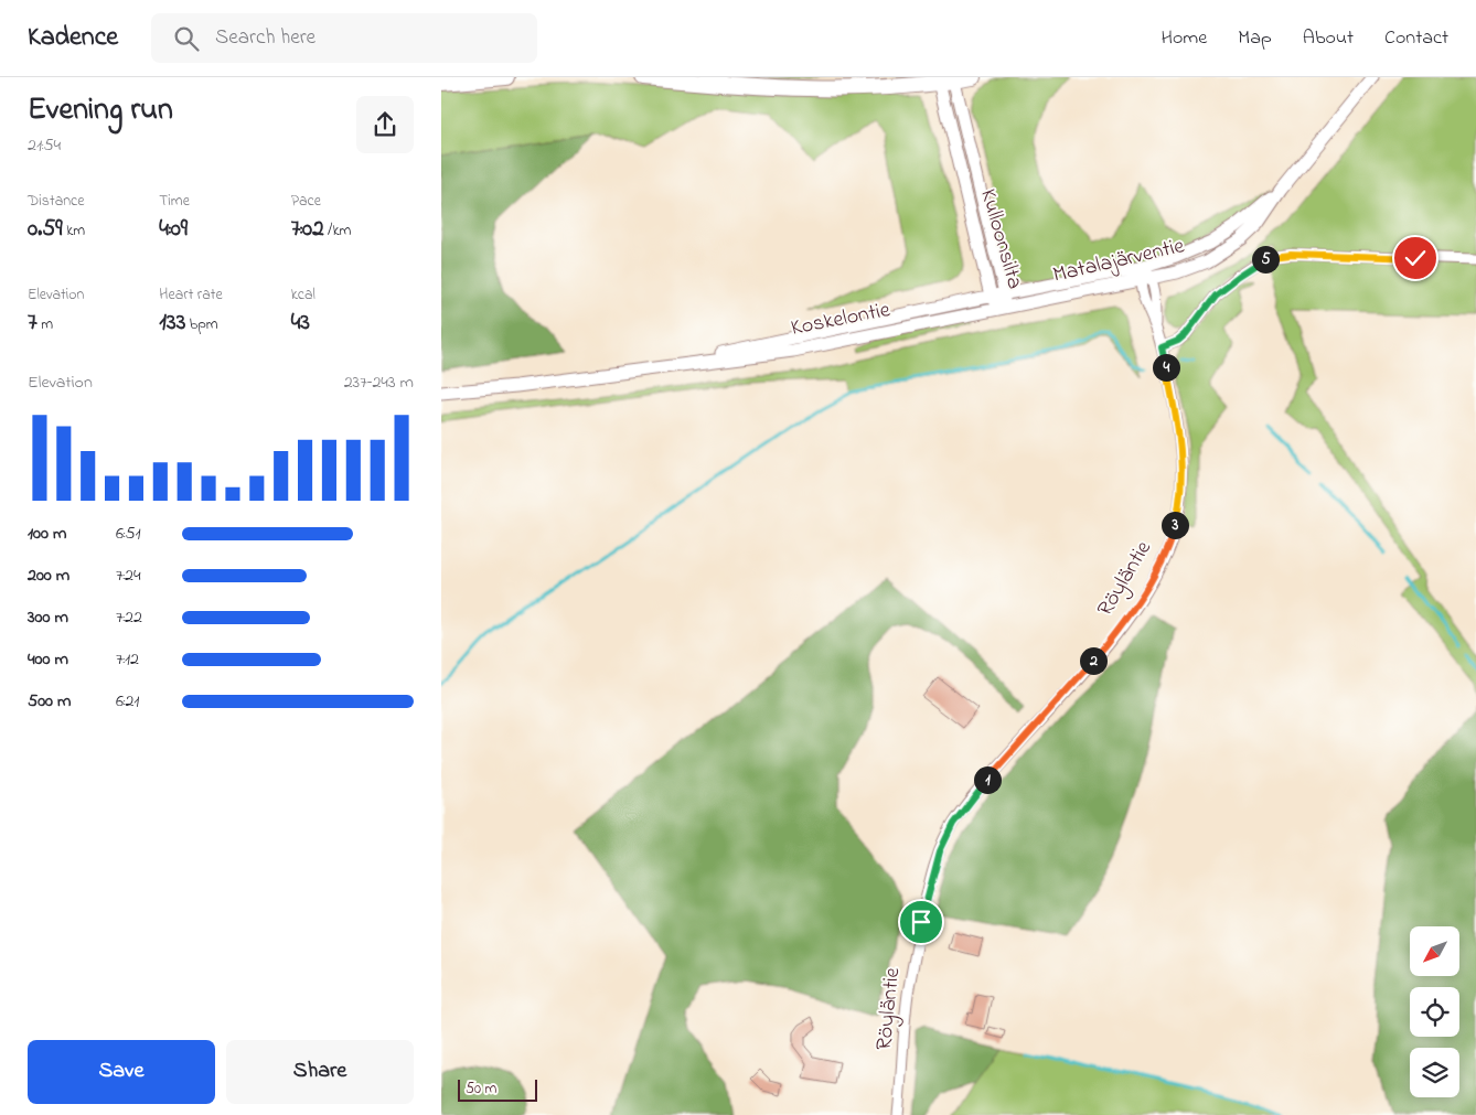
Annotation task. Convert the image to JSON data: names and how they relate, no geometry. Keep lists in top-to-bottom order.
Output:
{
  "streets": {
    "main road": ["Kulloonsilta", "Matalajärventie", "Koskelontie"],
    "street": ["Röyläntie"]
  },
  "crossings": [
    ["Kulloonsilta", "Matalajärventie"],
    ["Kulloonsilta", "Koskelontie"],
    ["Matalajärventie", "Koskelontie"],
    ["Matalajärventie", "Röyläntie"]
  ],
  "scale_bar": "50 m",
  "north": "bottom left",
  "page": {
    "header": "Kadence",
    "search": "Search here",
    "nav": [
      "Home",
      "Map",
      "About",
      "Contact"
    ],
    "heading": ["Evening run", "21:54"],
    "stats": [
      ["Distance", "0.59 km"],
      ["Time", "4:09"],
      ["Pace", "7:02 /km"],
      ["Elevation", "7 m"],
      ["Heart rate", "133 bpm"],
      ["kcal", "43"]
    ],
    "pins": [
      "5",
      "4",
      "3",
      "2",
      "1"
    ],
    "chart": ["Elevation", "237–243 m"],
    "list": [
      {
        "name": "100 m",
        "note": "6:51"
      },
      {
        "name": "200 m",
        "note": "7:24"
      },
      {
        "name": "300 m",
        "note": "7:22"
      },
      {
        "name": "400 m",
        "note": "7:12"
      },
      {
        "name": "500 m",
        "note": "6:21"
      }
    ],
    "buttons": ["Save", "Share"],
    "scale": "50 m"
  }
}
